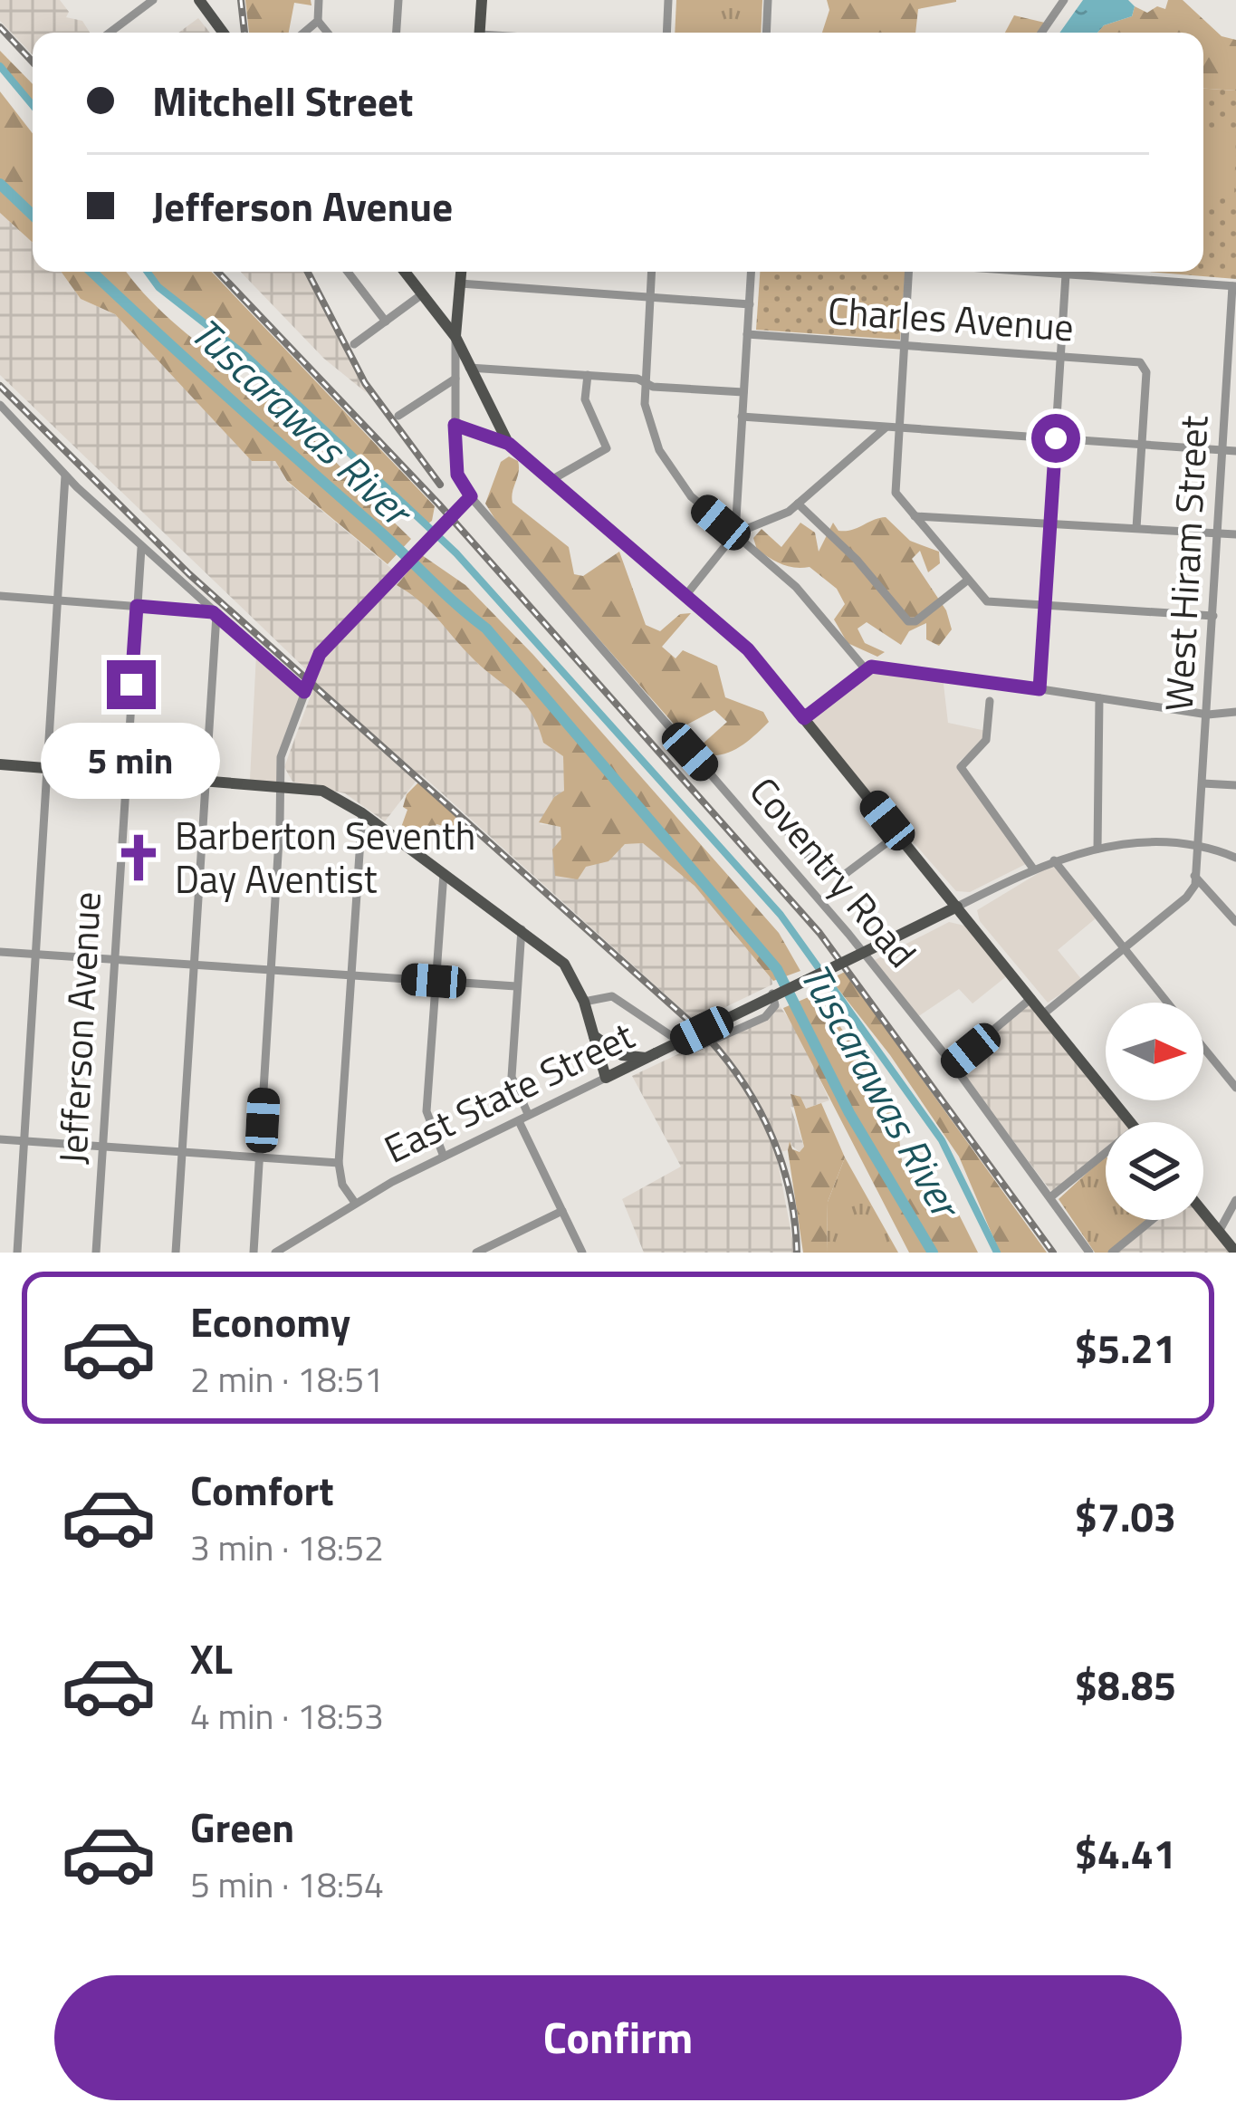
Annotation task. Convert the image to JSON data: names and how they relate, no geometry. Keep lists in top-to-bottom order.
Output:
{
  "streets": {
    "main road": ["East State Street"],
    "street": [
      "Charles Avenue",
      "West Hiram Street",
      "Coventry Road",
      "Jefferson Avenue"
    ]
  },
  "water": ["Tuscarawas River"],
  "places": {
    "church": ["Barberton Seventh Day Aventist"]
  },
  "north": "right",
  "page": {
    "banner": ["Mitchell Street", "Jefferson Avenue"],
    "bubble": "5 min",
    "list": [
      {
        "name": "Economy",
        "note": "2 min · 18:51",
        "value": "$5.21"
      },
      {
        "name": "Comfort",
        "note": "3 min · 18:52",
        "value": "$7.03"
      },
      {
        "name": "XL",
        "note": "4 min · 18:53",
        "value": "$8.85"
      },
      {
        "name": "Green",
        "note": "5 min · 18:54",
        "value": "$4.41"
      }
    ],
    "buttons": "Confirm"
  }
}
